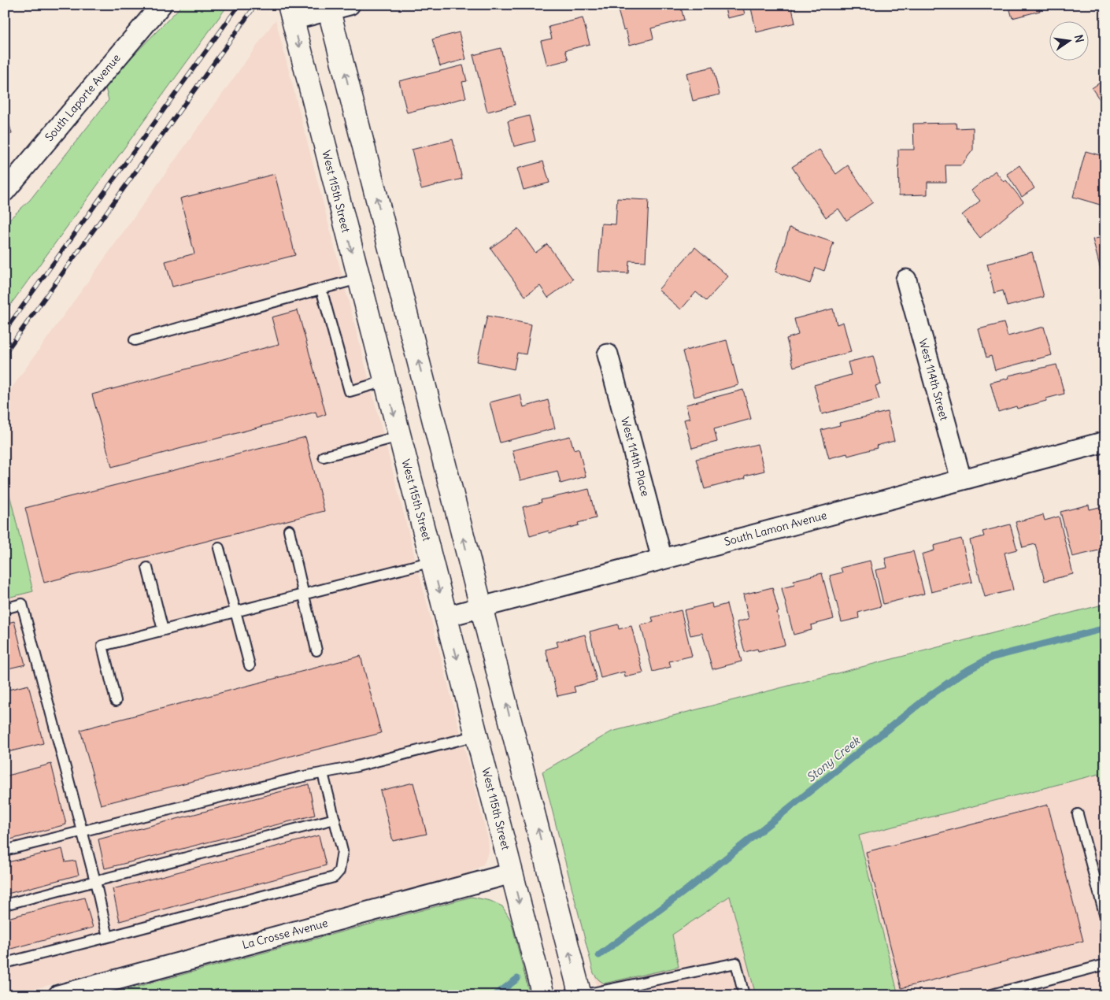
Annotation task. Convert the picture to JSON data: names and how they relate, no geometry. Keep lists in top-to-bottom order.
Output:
{
  "streets": {
    "street": [
      "South Laporte Avenue",
      "West 115th Street",
      "West 114th Street",
      "West 114th Place",
      "South Lamon Avenue",
      "La Crosse Avenue"
    ]
  },
  "crossings": [
    ["West 115th Street", "South Lamon Avenue"],
    ["West 115th Street", "La Crosse Avenue"],
    ["West 114th Street", "South Lamon Avenue"],
    ["West 114th Place", "South Lamon Avenue"]
  ],
  "water": ["Stony Creek"],
  "north": "right"
}
